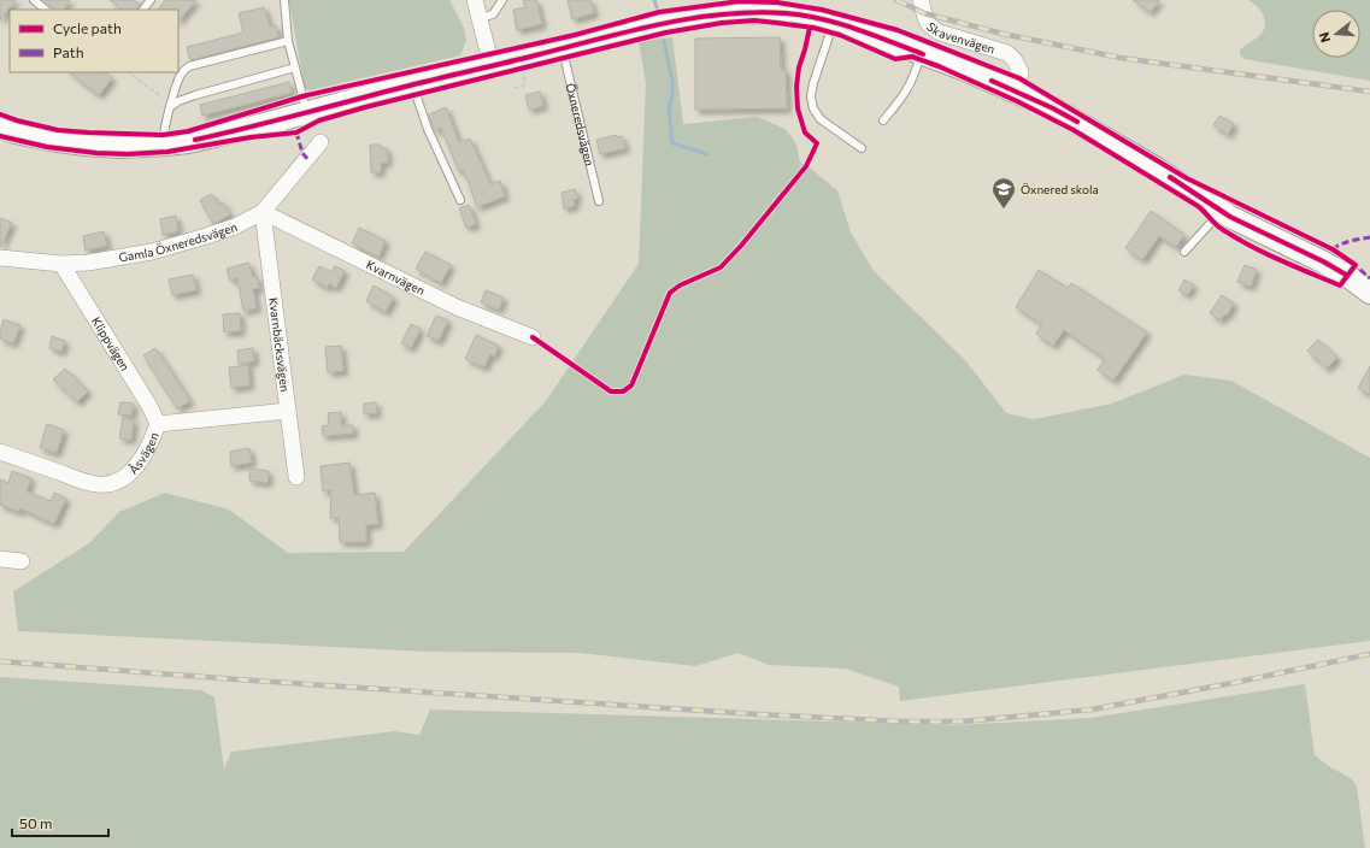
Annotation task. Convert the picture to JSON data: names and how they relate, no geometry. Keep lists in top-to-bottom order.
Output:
{
  "streets": {
    "street": [
      "Skavenvägen",
      "Gamla Öxneredsvägen",
      "Kvarnvägen",
      "Klippvägen",
      "Kvarnbäcksvägen",
      "Åsvägen"
    ],
    "lane": ["Öxneredsvägen"]
  },
  "crossings": [
    ["Gamla Öxneredsvägen", "Kvarnvägen"],
    ["Gamla Öxneredsvägen", "Klippvägen"],
    ["Gamla Öxneredsvägen", "Kvarnbäcksvägen"],
    ["Kvarnvägen", "Kvarnbäcksvägen"],
    ["Klippvägen", "Åsvägen"],
    ["Kvarnbäcksvägen", "Åsvägen"]
  ],
  "places": {
    "school or university": ["Öxnered skola"]
  },
  "legend": ["Cycle path", "Path"],
  "scale_bar": "50 m",
  "north": "left"
}
